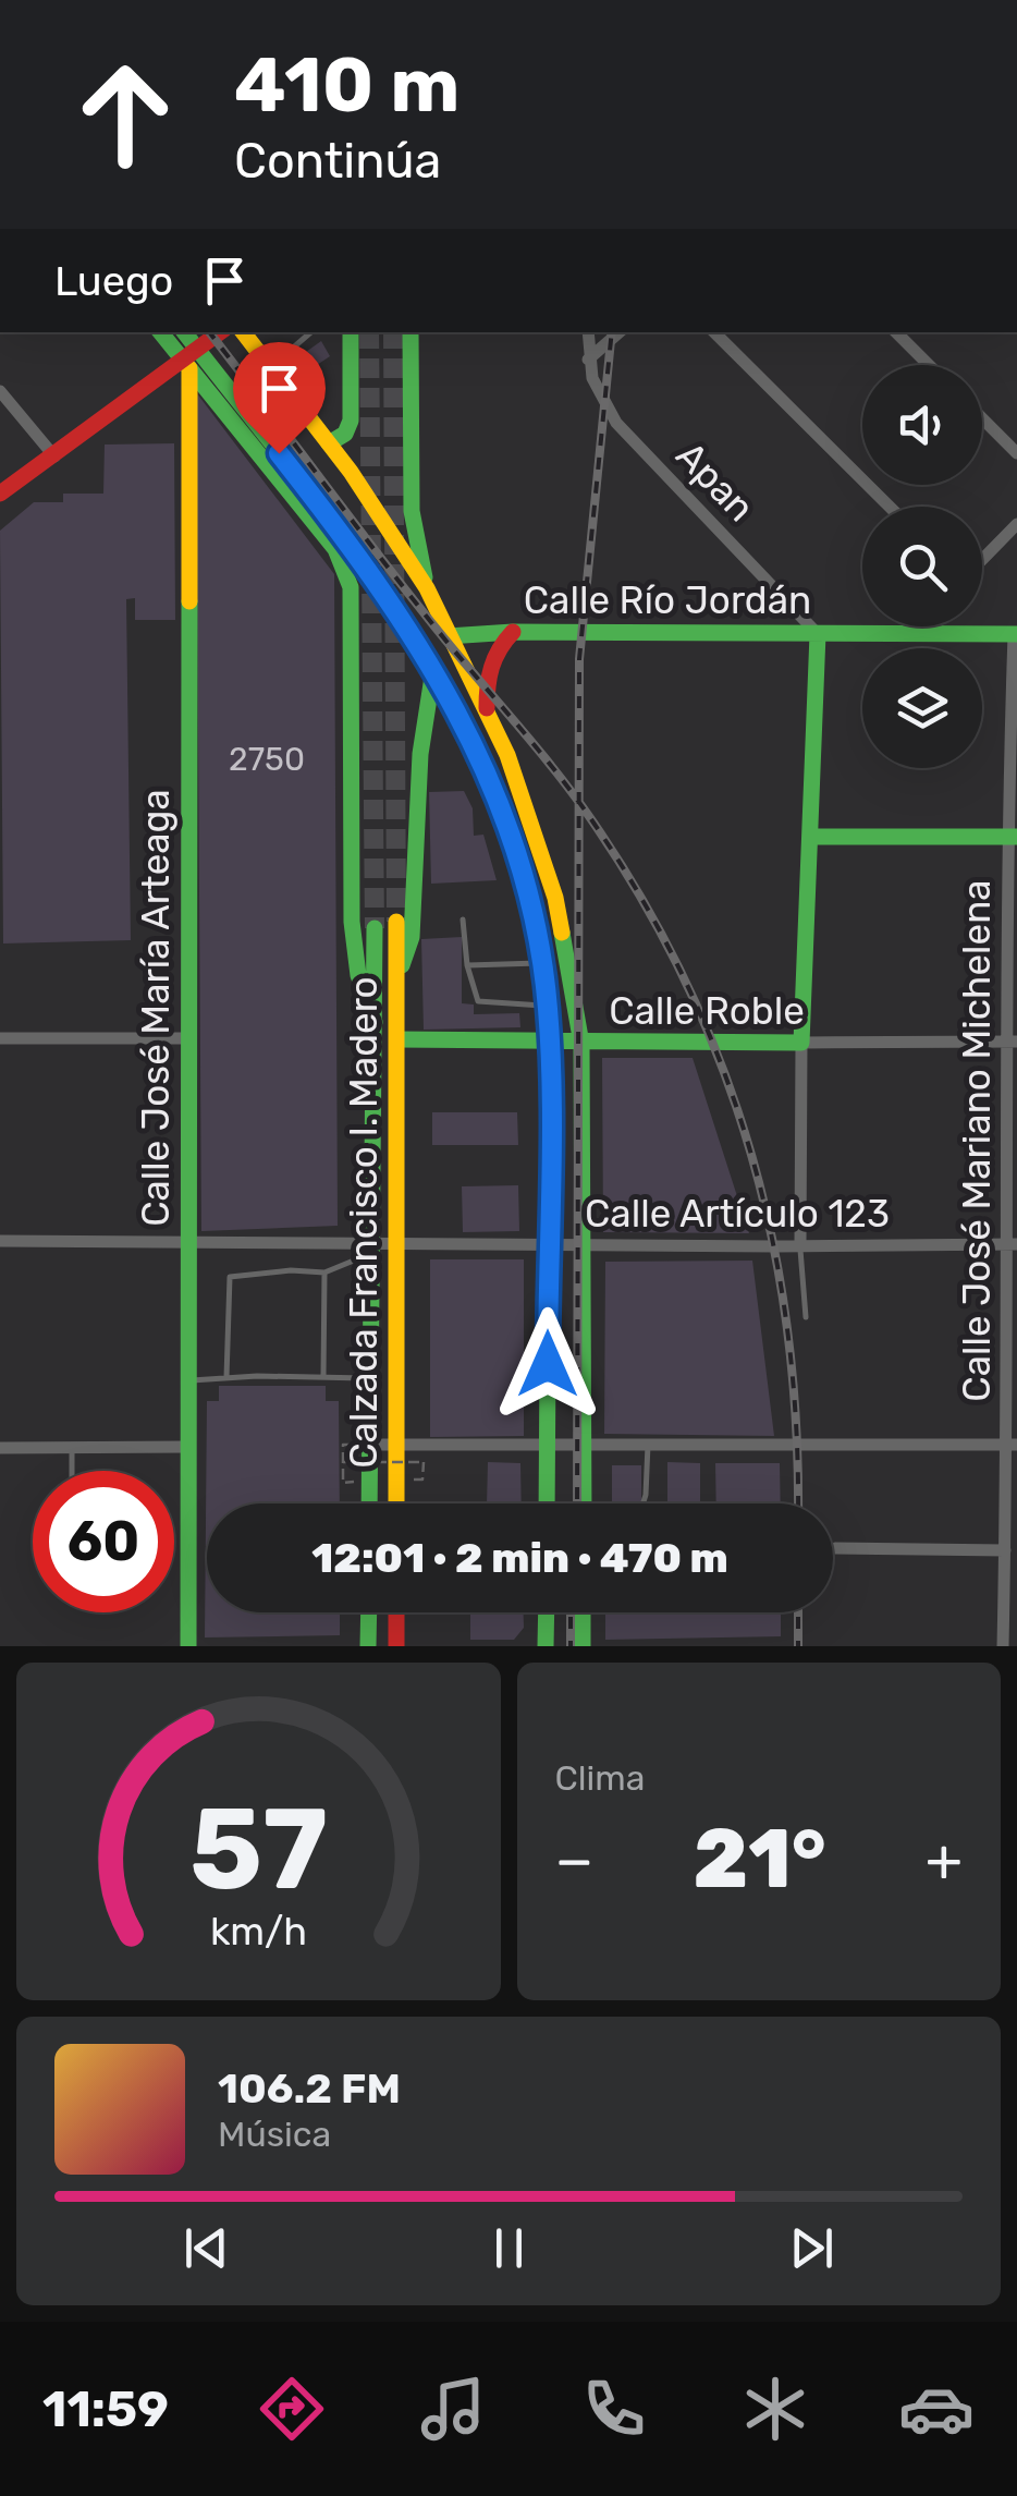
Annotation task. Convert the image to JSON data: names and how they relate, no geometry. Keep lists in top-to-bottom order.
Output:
{
  "streets": {
    "main road": [
      "Calle Río Jordán",
      "Calle José María Arteaga",
      "Calle Roble",
      "Calzada Francisco I. Madero"
    ],
    "street": ["Apan", "Calle José Mariano Michelena", "Calle Artículo 123"]
  },
  "crossings": [
    ["Apan", "Calle Río Jordán"],
    ["Calle Río Jordán", "Calle José Mariano Michelena"],
    ["Calle José María Arteaga", "Calle Artículo 123"],
    ["Calle Roble", "Calle José Mariano Michelena"],
    ["Calle Roble", "Calzada Francisco I. Madero"],
    ["Calle José Mariano Michelena", "Calle Artículo 123"],
    ["Calle Artículo 123", "Calzada Francisco I. Madero"]
  ],
  "house_numbers": ["2750"],
  "page": {
    "turn": ["410 m", "Continúa"],
    "then": "Luego",
    "limit": "60",
    "trip": "12:01 · 2 min · 470 m",
    "tile": "Clima",
    "heat": ["−", "21°", "+"],
    "song": ["106.2 FM", "Música"],
    "tabs": "11:59",
    "gauge": ["57", "km/h"]
  }
}
